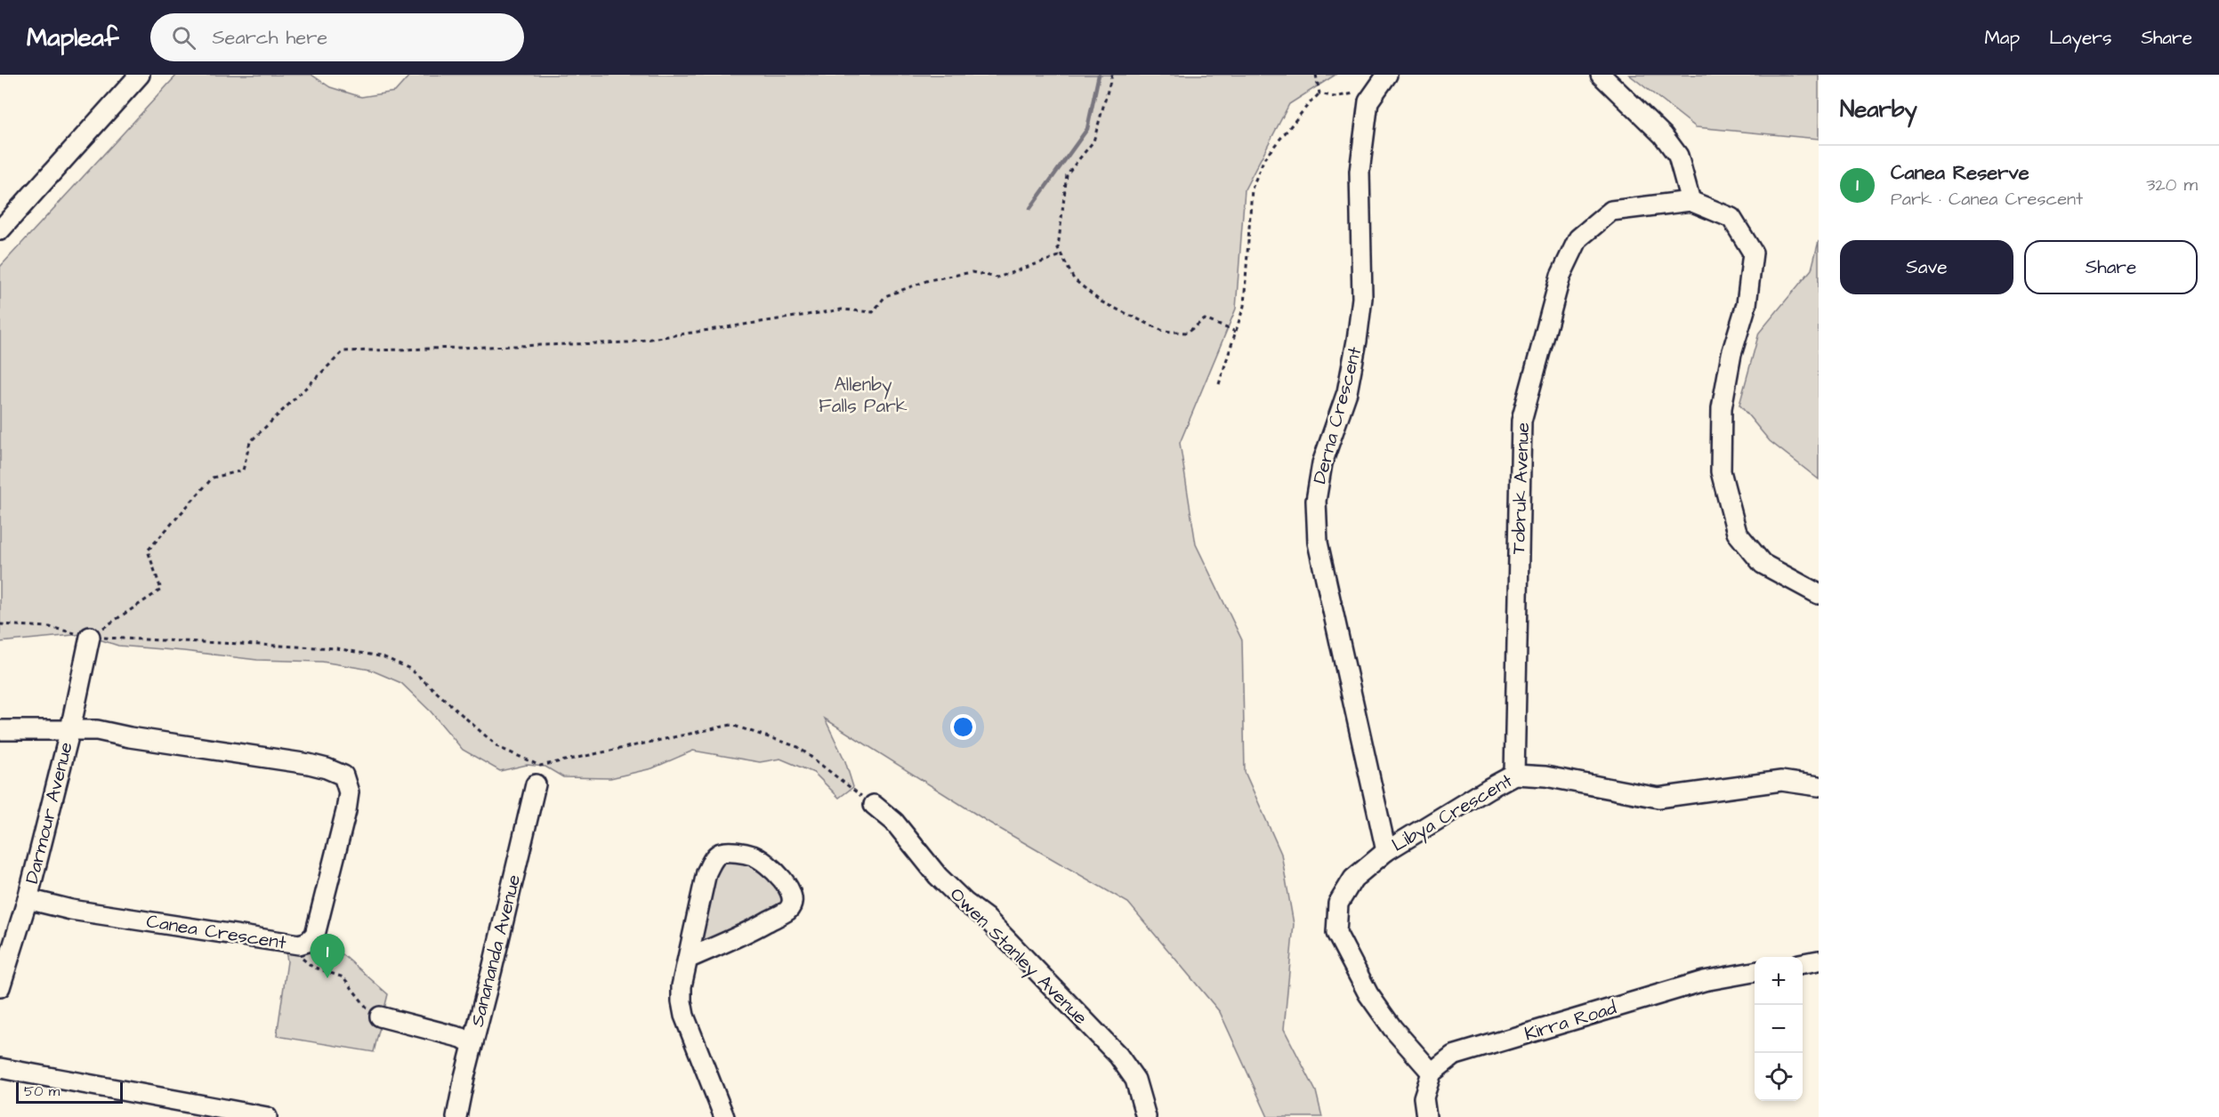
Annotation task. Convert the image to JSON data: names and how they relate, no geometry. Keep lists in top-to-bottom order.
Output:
{
  "streets": {
    "street": [
      "Derna Crescent",
      "Tobruk Avenue",
      "Darmour Avenue",
      "Libya Crescent",
      "Canea Crescent",
      "Sanananda Avenue",
      "Owen Stanley Avenue",
      "Kirra Road"
    ]
  },
  "crossings": [
    ["Derna Crescent", "Libya Crescent"],
    ["Tobruk Avenue", "Libya Crescent"],
    ["Darmour Avenue", "Canea Crescent"],
    ["Libya Crescent", "Kirra Road"]
  ],
  "parks": ["Allenby Falls Park"],
  "scale_bar": "50 m",
  "page": {
    "header": "Mapleaf",
    "search": "Search here",
    "nav": ["Map", "Layers", "Share"],
    "heading": "Nearby",
    "list": [
      {
        "mark": "1",
        "name": "Canea Reserve",
        "note": "Park · Canea Crescent",
        "value": "320 m"
      }
    ],
    "buttons": ["Save", "Share"],
    "pins": "1",
    "map_buttons": ["+", "−"],
    "scale": "50 m"
  }
}
